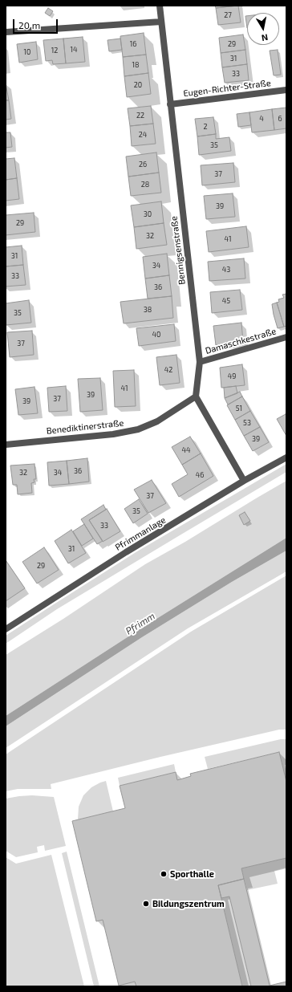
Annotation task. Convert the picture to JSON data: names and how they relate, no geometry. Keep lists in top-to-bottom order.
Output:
{
  "streets": {
    "street": [
      "Eugen-Richter-Straße",
      "Bennigsenstraße",
      "Damaschkestraße",
      "Benediktinerstraße",
      "Pfrimmanlage"
    ]
  },
  "crossings": [
    ["Eugen-Richter-Straße", "Bennigsenstraße"],
    ["Bennigsenstraße", "Damaschkestraße"],
    ["Bennigsenstraße", "Benediktinerstraße"]
  ],
  "water": ["Pfrimm"],
  "places": ["Sporthalle", "Bildungszentrum"],
  "house_numbers": [
    "27",
    "16",
    "29",
    "14",
    "12",
    "10",
    "31",
    "18",
    "33",
    "20",
    "22",
    "4",
    "6",
    "2",
    "24",
    "35",
    "26",
    "37",
    "28",
    "39",
    "30",
    "29",
    "32",
    "41",
    "31",
    "34",
    "43",
    "33",
    "36",
    "45",
    "38",
    "35",
    "40",
    "37",
    "42",
    "49",
    "41",
    "39",
    "37",
    "39",
    "51",
    "53",
    "39",
    "44",
    "36",
    "32",
    "34",
    "46",
    "37",
    "35",
    "33",
    "31",
    "29"
  ],
  "scale_bar": "20 m",
  "north": "bottom"
}
